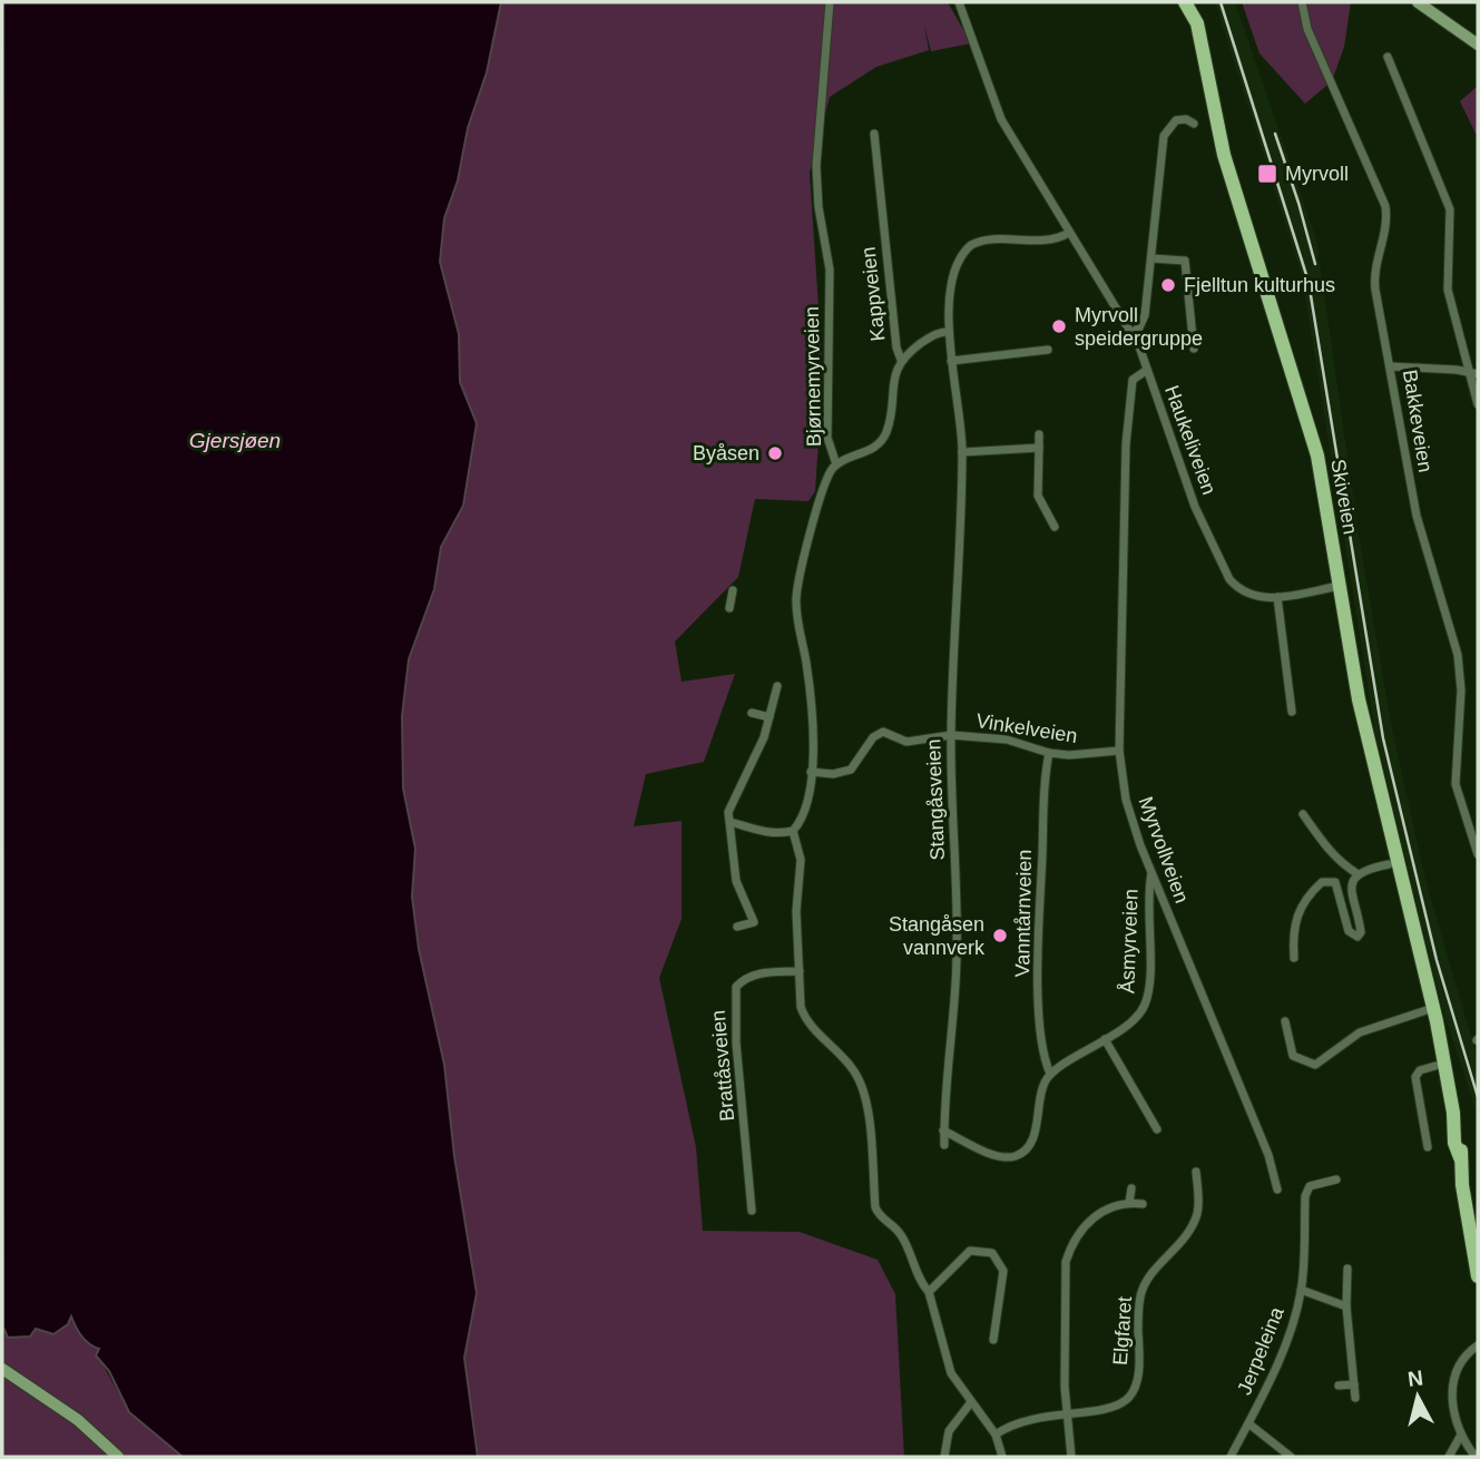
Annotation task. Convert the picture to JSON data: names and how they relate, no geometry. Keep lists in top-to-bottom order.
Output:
{
  "streets": {
    "main road": ["Skiveien"],
    "street": [
      "Kappveien",
      "Bjørnemyrveien",
      "Bakkeveien",
      "Haukeliveien",
      "Vinkelveien",
      "Stangåsveien",
      "Myrvollveien",
      "Vanntårnveien",
      "Åsmyrveien",
      "Brattåsveien",
      "Elgfaret",
      "Jerpeleina"
    ]
  },
  "crossings": [
    ["Kappveien", "Bjørnemyrveien"],
    ["Bjørnemyrveien", "Vinkelveien"],
    ["Haukeliveien", "Skiveien"],
    ["Haukeliveien", "Stangåsveien"],
    ["Haukeliveien", "Myrvollveien"],
    ["Vinkelveien", "Stangåsveien"],
    ["Vinkelveien", "Myrvollveien"],
    ["Vinkelveien", "Vanntårnveien"],
    ["Myrvollveien", "Åsmyrveien"],
    ["Vanntårnveien", "Åsmyrveien"]
  ],
  "water": ["Gjersjøen"],
  "places": {
    "transit": ["Myrvoll"],
    "other": [
      "Fjelltun kulturhus",
      "Myrvoll speidergruppe",
      "Byåsen",
      "Stangåsen vannverk"
    ]
  },
  "north": "top"
}
